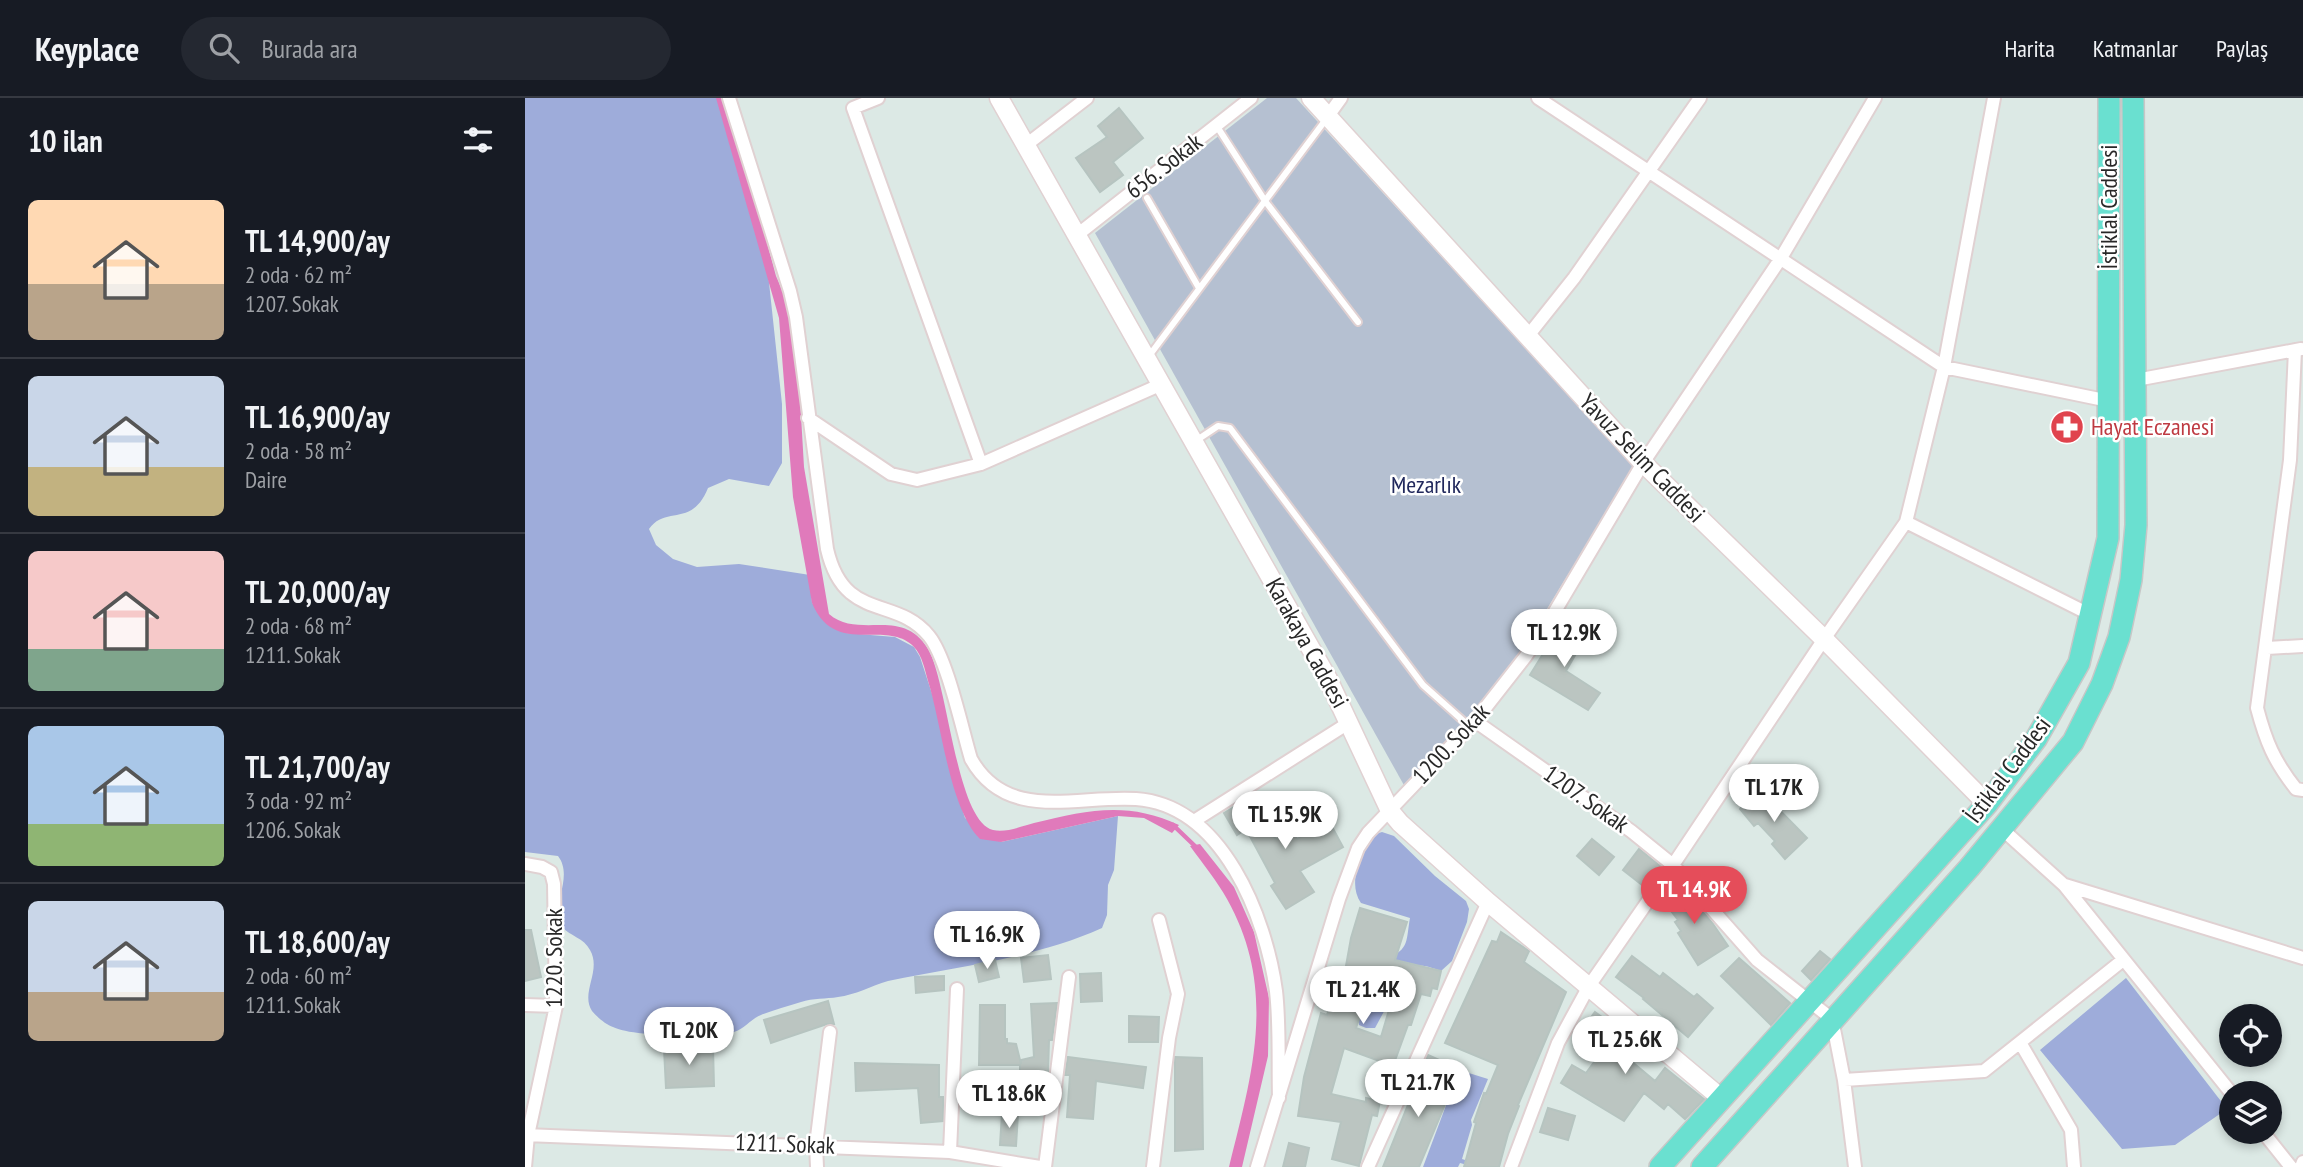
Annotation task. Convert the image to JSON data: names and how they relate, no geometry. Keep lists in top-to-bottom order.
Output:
{
  "streets": {
    "main road": ["İstiklal Caddesi"],
    "street": [
      "656. Sokak",
      "Yavuz Selim Caddesi",
      "Karakaya Caddesi",
      "1200. Sokak",
      "1207. Sokak",
      "1220. Sokak",
      "1211. Sokak"
    ]
  },
  "crossings": [
    ["656. Sokak", "Karakaya Caddesi"],
    ["İstiklal Caddesi", "Yavuz Selim Caddesi"],
    ["İstiklal Caddesi", "Karakaya Caddesi"],
    ["İstiklal Caddesi", "1207. Sokak"],
    ["Yavuz Selim Caddesi", "1200. Sokak"],
    ["Karakaya Caddesi", "1200. Sokak"],
    ["1200. Sokak", "1207. Sokak"],
    ["1220. Sokak", "1211. Sokak"]
  ],
  "parks": ["Mezarlık"],
  "places": {
    "pharmacy": ["Hayat Eczanesi"]
  },
  "page": {
    "header": "Keyplace",
    "search": "Burada ara",
    "nav": ["Harita", "Katmanlar", "Paylaş"],
    "heading": "10 ilan",
    "list": [
      {
        "name": "TL 14,900/ay",
        "note": "2 oda · 62 m² · 1207. Sokak"
      },
      {
        "name": "TL 16,900/ay",
        "note": "2 oda · 58 m² · Daire"
      },
      {
        "name": "TL 20,000/ay",
        "note": "2 oda · 68 m² · 1211. Sokak"
      },
      {
        "name": "TL 21,700/ay",
        "note": "3 oda · 92 m² · 1206. Sokak"
      },
      {
        "name": "TL 18,600/ay",
        "note": "2 oda · 60 m² · 1211. Sokak"
      }
    ],
    "price": [
      "TL 12.9K",
      "TL 17K",
      "TL 15.9K",
      "TL 14.9K",
      "TL 16.9K",
      "TL 21.4K",
      "TL 20K",
      "TL 25.6K",
      "TL 21.7K",
      "TL 18.6K"
    ]
  }
}
